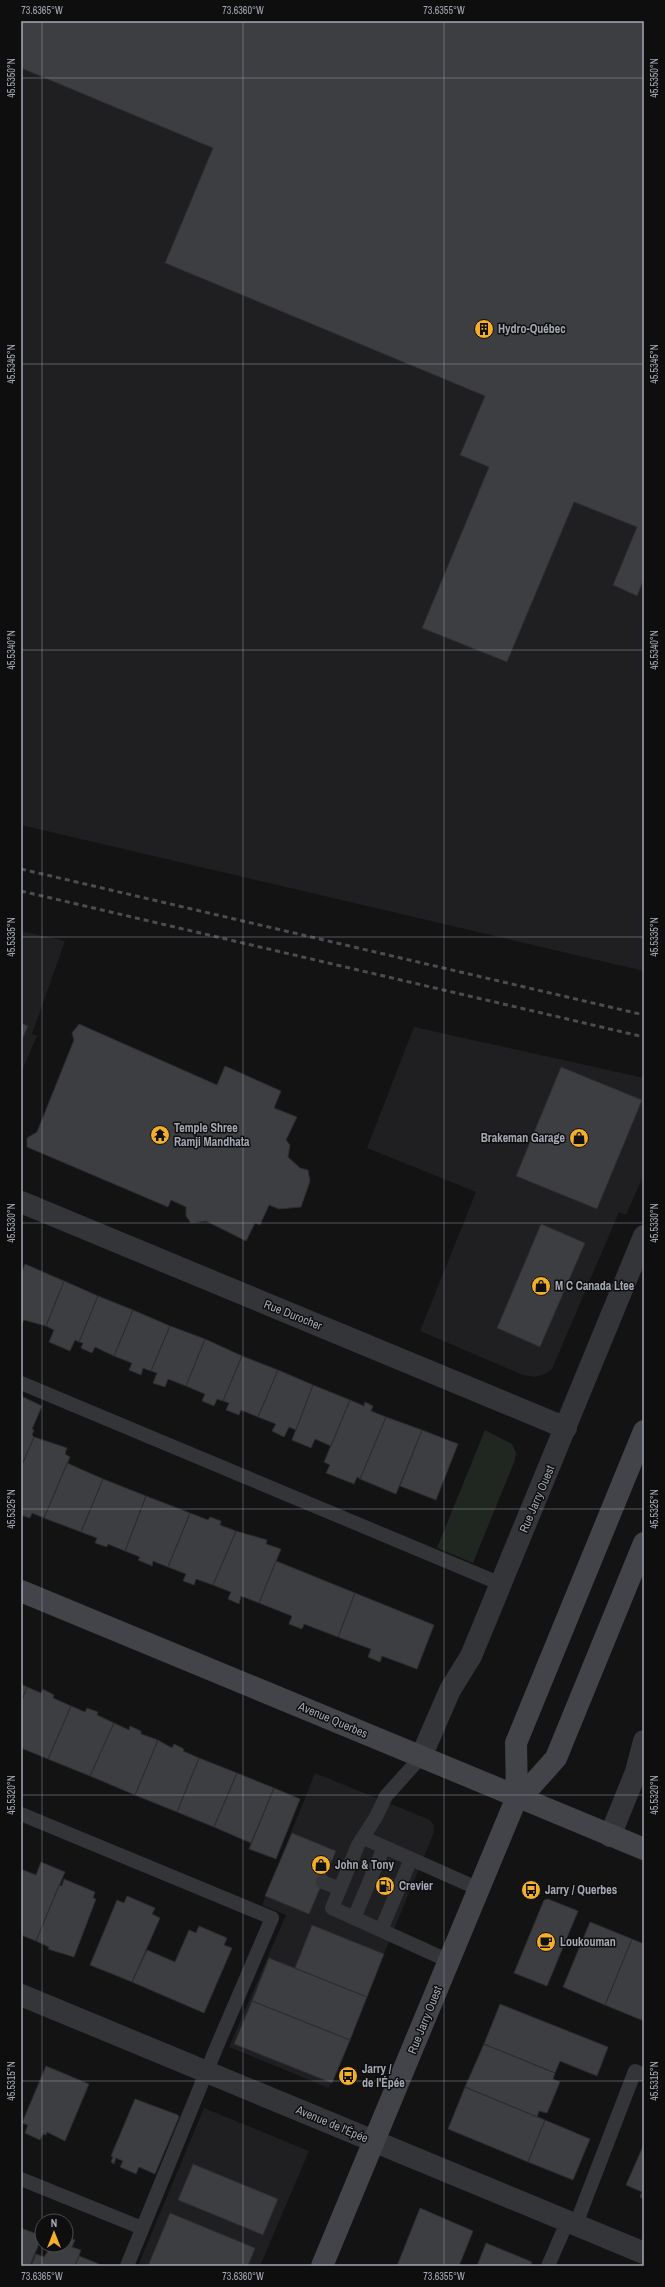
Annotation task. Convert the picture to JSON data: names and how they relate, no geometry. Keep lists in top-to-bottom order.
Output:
{
  "streets": {
    "main road": ["Rue Jarry Ouest", "Avenue Querbes"],
    "street": ["Rue Durocher", "Avenue de l'Épée"]
  },
  "crossings": [
    ["Rue Durocher", "Rue Jarry Ouest"],
    ["Rue Jarry Ouest", "Avenue Querbes"],
    ["Rue Jarry Ouest", "Avenue de l'Épée"]
  ],
  "places": {
    "building": ["Hydro-Québec"],
    "temple": ["Temple Shree Ramji Mandhata"],
    "shop": ["Brakeman Garage", "M C Canada Ltee", "John & Tony"],
    "fuel station": ["Crevier"],
    "bus stop": ["Jarry / Querbes", "Jarry / de l'Épée"],
    "cafe": ["Loukouman"]
  },
  "north": "top",
  "coordinates": [
    "73.6365°W",
    "73.6360°W",
    "73.6355°W",
    "45.5350°N",
    "45.5345°N",
    "45.5340°N",
    "45.5335°N",
    "45.5330°N",
    "45.5325°N",
    "45.5320°N",
    "45.5315°N"
  ]
}
